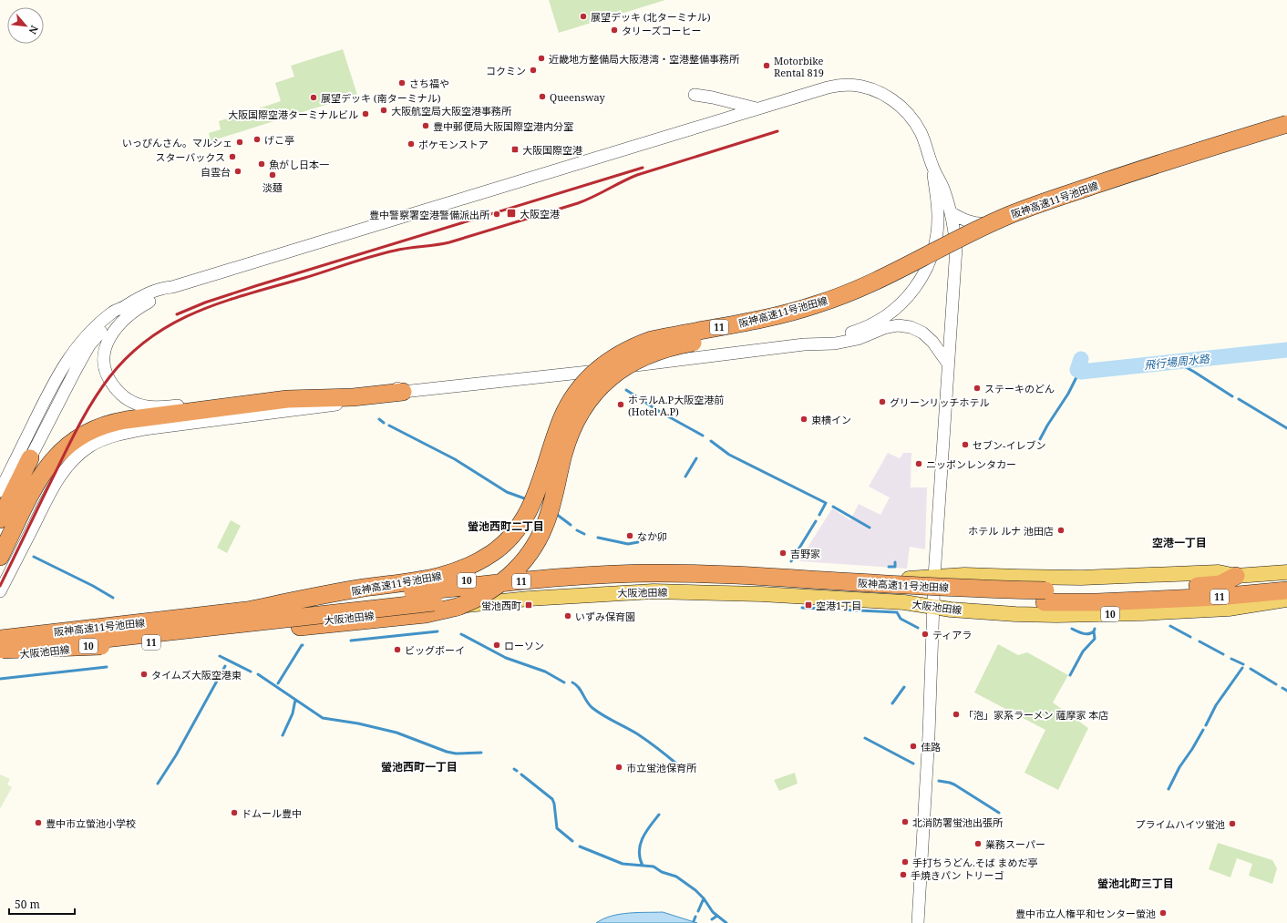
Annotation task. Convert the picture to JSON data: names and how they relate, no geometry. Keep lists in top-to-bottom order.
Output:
{
  "streets": {
    "highway": ["阪神高速11号池田線", "11"],
    "main road": ["10", "大阪池田線"]
  },
  "crossings": [
    ["阪神高速11号池田線", "11"],
    ["阪神高速11号池田線", "大阪池田線"],
    ["11", "10"],
    ["11", "大阪池田線"]
  ],
  "districts": [
    "螢池西町二丁目",
    "空港一丁目",
    "螢池西町一丁目",
    "螢池北町三丁目"
  ],
  "water": ["飛行場周水路"],
  "places": {
    "other": [
      "展望デッキ (北ターミナル)",
      "タリーズコーヒー",
      "近畿地方整備局大阪港湾・空港整備事務所",
      "Motorbike Rental 819",
      "コクミン",
      "さち福や",
      "Queensway",
      "展望デッキ (南ターミナル)",
      "大阪航空局大阪空港事務所",
      "大阪国際空港ターミナルビル",
      "豊中郵便局大阪国際空港内分室",
      "げこ亭",
      "いっぴんさん。マルシェ",
      "ポケモンストア",
      "スターバックス",
      "魚がし日本一",
      "自雲台",
      "淡麺",
      "豊中警察署空港警備派出所",
      "ステーキのどん",
      "グリーンリッチホテル",
      "ホテルA.P大阪空港前 (Hotel A.P)",
      "東横イン",
      "セブン-イレブン",
      "ニッポンレンタカー",
      "ホテル ルナ 池田店",
      "なか卯",
      "吉野家",
      "いずみ保育園",
      "ティアラ",
      "ローソン",
      "ビッグボーイ",
      "タイムズ大阪空港東",
      "「泡」家系ラーメン 薩摩家 本店",
      "佳路",
      "市立蛍池保育所",
      "ドムール豊中",
      "北消防署蛍池出張所",
      "豊中市立螢池小学校",
      "プライムハイツ蛍池",
      "業務スーパー",
      "手打ちうどん.そば まめだ亭",
      "手焼きパン トリーゴ",
      "豊中市立人権平和センター螢池"
    ],
    "transit": [
      "大阪国際空港",
      "大阪空港",
      "蛍池西町",
      "空港1丁目"
    ]
  },
  "scale_bar": "50 m",
  "north": "bottom right"
}
